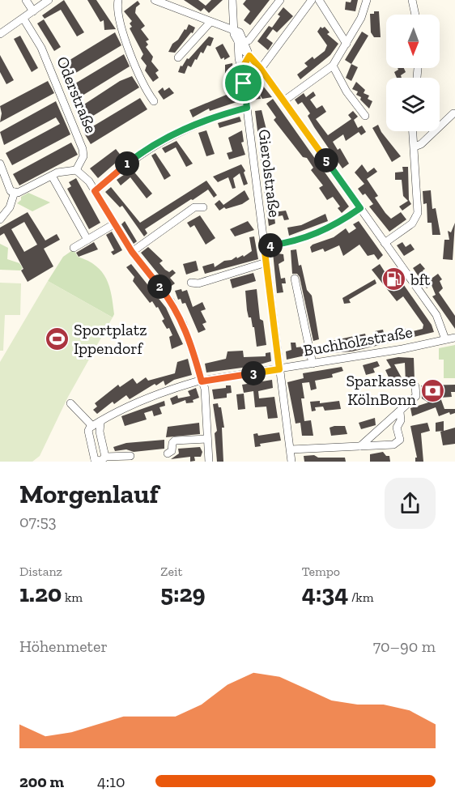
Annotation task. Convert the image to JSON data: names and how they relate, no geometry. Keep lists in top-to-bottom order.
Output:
{
  "streets": {
    "street": ["Oderstraße", "Gierolstraße", "Buchholzstraße"]
  },
  "crossings": [
    ["Gierolstraße", "Buchholzstraße"]
  ],
  "places": {
    "fuel station": ["bft"],
    "sports": ["Sportplatz Ippendorf"],
    "bank": ["Sparkasse KölnBonn"]
  },
  "north": "bottom",
  "page": {
    "pins": [
      "5",
      "1",
      "4",
      "2",
      "3"
    ],
    "heading": ["Morgenlauf", "07:53"],
    "stats": [
      ["Distanz", "1.20 km"],
      ["Zeit", "5:29"],
      ["Tempo", "4:34 /km"]
    ],
    "chart": ["Höhenmeter", "70–90 m"],
    "list": [
      {
        "name": "200 m",
        "note": "4:10"
      }
    ]
  }
}
